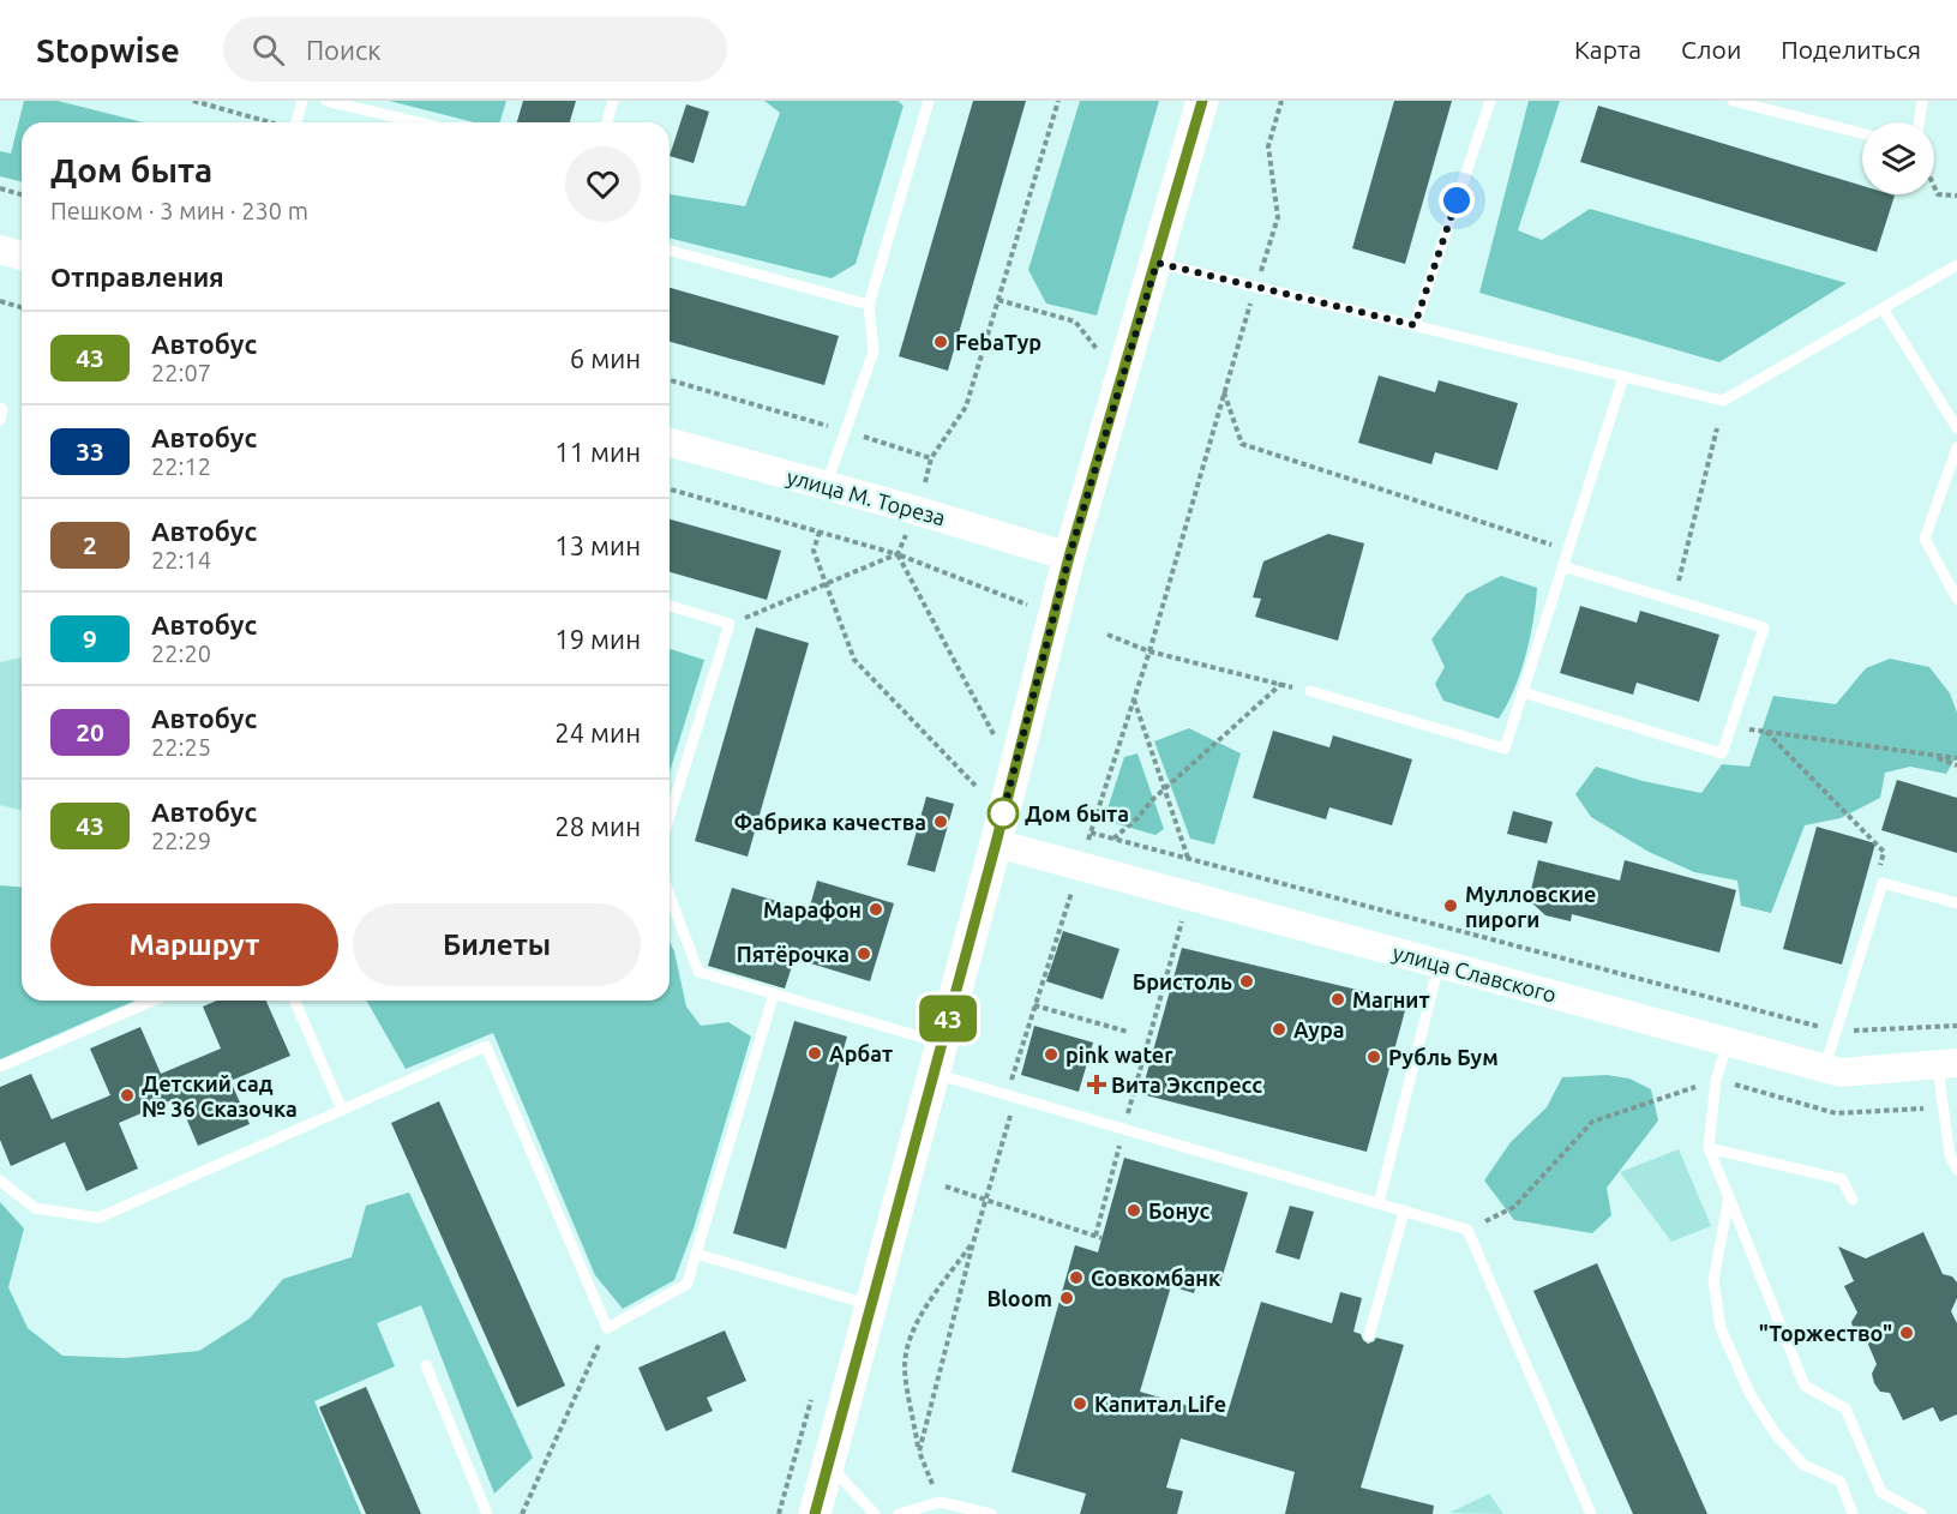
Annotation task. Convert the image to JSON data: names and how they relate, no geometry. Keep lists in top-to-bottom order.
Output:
{
  "streets": {
    "street": ["улица М. Тореза", "улица Славского"]
  },
  "places": {
    "other": [
      "FebaТур",
      "Дом быта",
      "Фабрика качества",
      "Мулловские пироги",
      "Марафон",
      "Пятёрочка",
      "Бристоль",
      "Магнит",
      "Аура",
      "Арбат",
      "pink water",
      "Рубль Бум",
      "Детский сад № 36 Сказочка",
      "Бонус",
      "Совкомбанк",
      "Bloom",
      "\"Торжество\"",
      "Капитал Life"
    ],
    "health": ["Вита Экспресс"]
  },
  "lines": ["bus line 43"],
  "page": {
    "header": "Stopwise",
    "search": "Поиск",
    "nav": ["Карта", "Слои", "Поделиться"],
    "on_map": "43",
    "heading": [
      ["Дом быта", "Пешком · 3 мин · 230 m"],
      "Отправления"
    ],
    "list": [
      {
        "mark": "43",
        "name": "Автобус",
        "note": "22:07",
        "value": "6 мин"
      },
      {
        "mark": "33",
        "name": "Автобус",
        "note": "22:12",
        "value": "11 мин"
      },
      {
        "mark": "2",
        "name": "Автобус",
        "note": "22:14",
        "value": "13 мин"
      },
      {
        "mark": "9",
        "name": "Автобус",
        "note": "22:20",
        "value": "19 мин"
      },
      {
        "mark": "20",
        "name": "Автобус",
        "note": "22:25",
        "value": "24 мин"
      },
      {
        "mark": "43",
        "name": "Автобус",
        "note": "22:29",
        "value": "28 мин"
      }
    ],
    "buttons": ["Маршрут", "Билеты"]
  }
}
